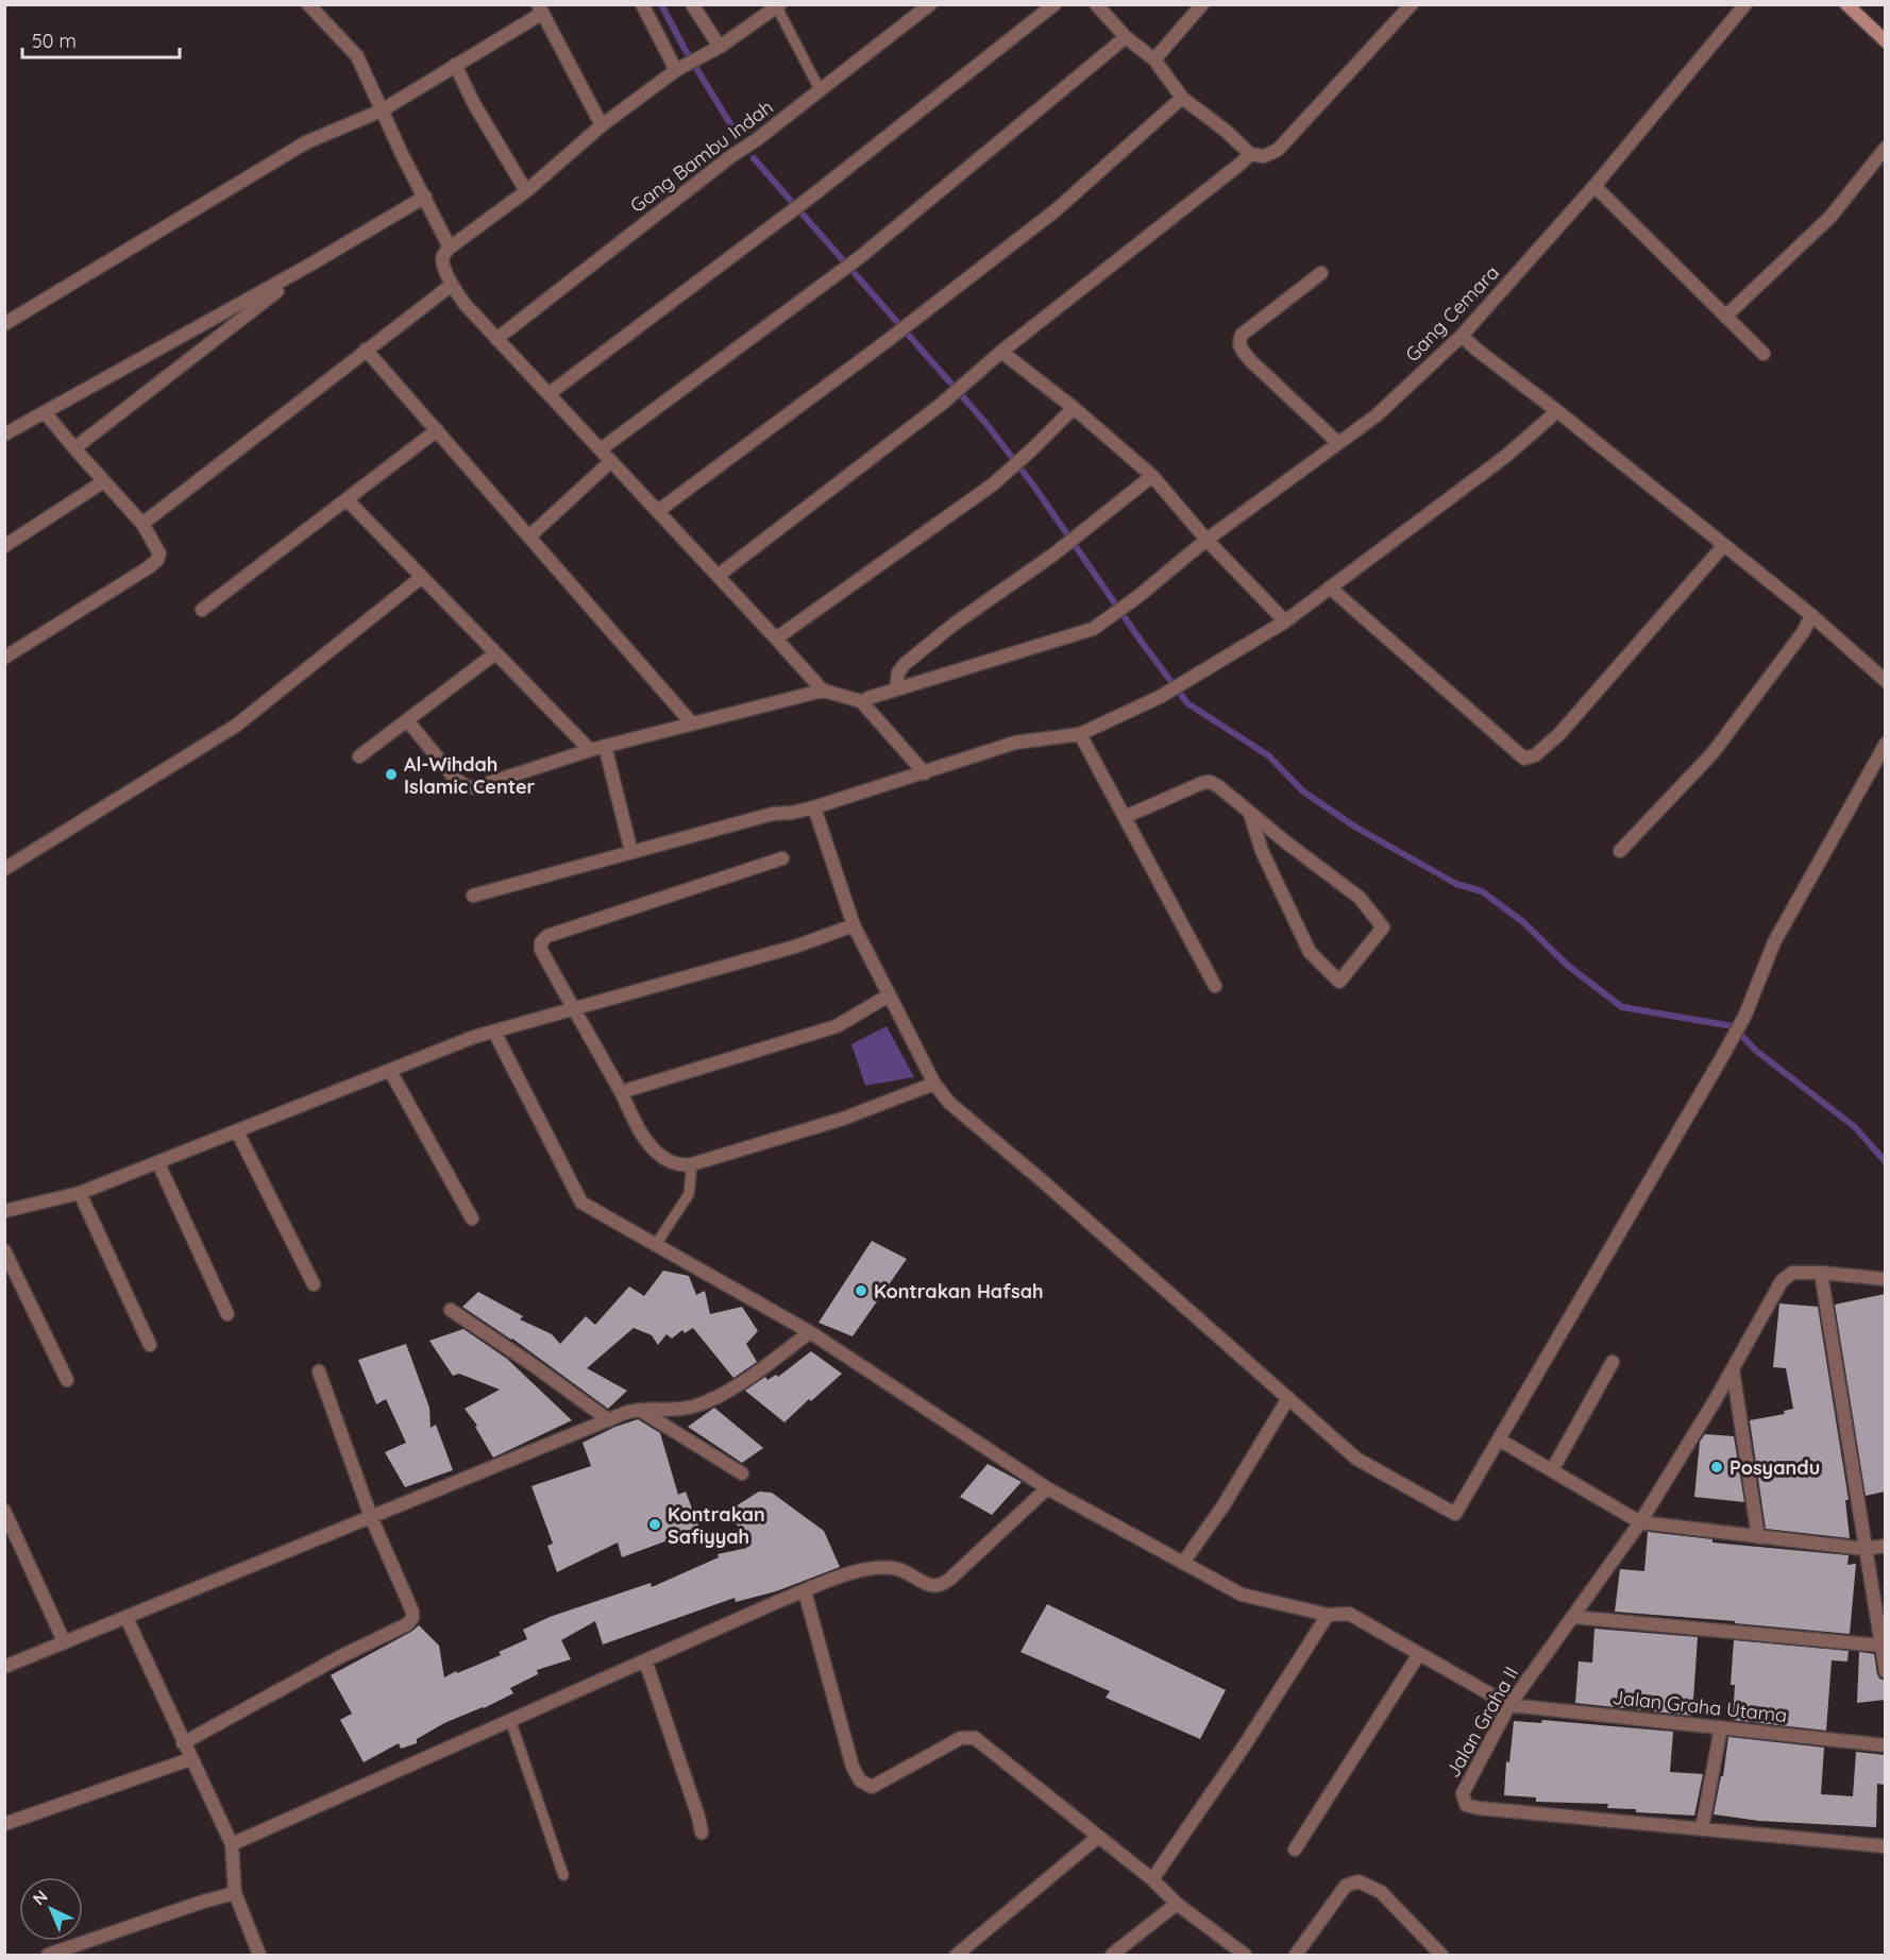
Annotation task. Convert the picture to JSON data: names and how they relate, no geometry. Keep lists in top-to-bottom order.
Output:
{
  "streets": {
    "street": [
      "Gang Bambu Indah",
      "Gang Cemara",
      "Jalan Graha Utama",
      "Jalan Graha II"
    ]
  },
  "crossings": [
    ["Jalan Graha Utama", "Jalan Graha II"]
  ],
  "places": [
    "Al-Wihdah Islamic Center",
    "Kontrakan Hafsah",
    "Posyandu",
    "Kontrakan Safiyyah"
  ],
  "scale_bar": "50 m",
  "north": "top left"
}
